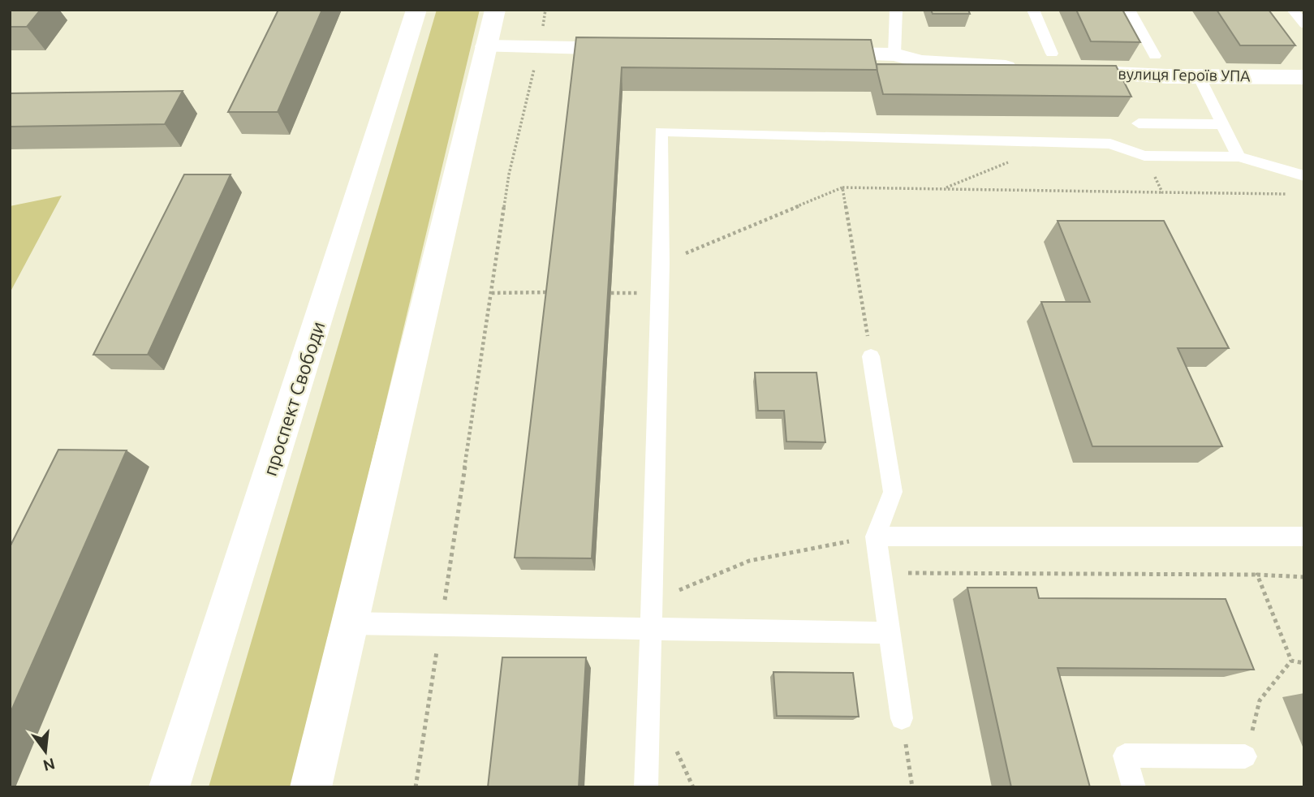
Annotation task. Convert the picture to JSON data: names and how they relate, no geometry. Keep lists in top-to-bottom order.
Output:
{
  "streets": {
    "main road": ["вулиця Героїв УПА", "проспект Свободи"]
  },
  "north": "bottom"
}
